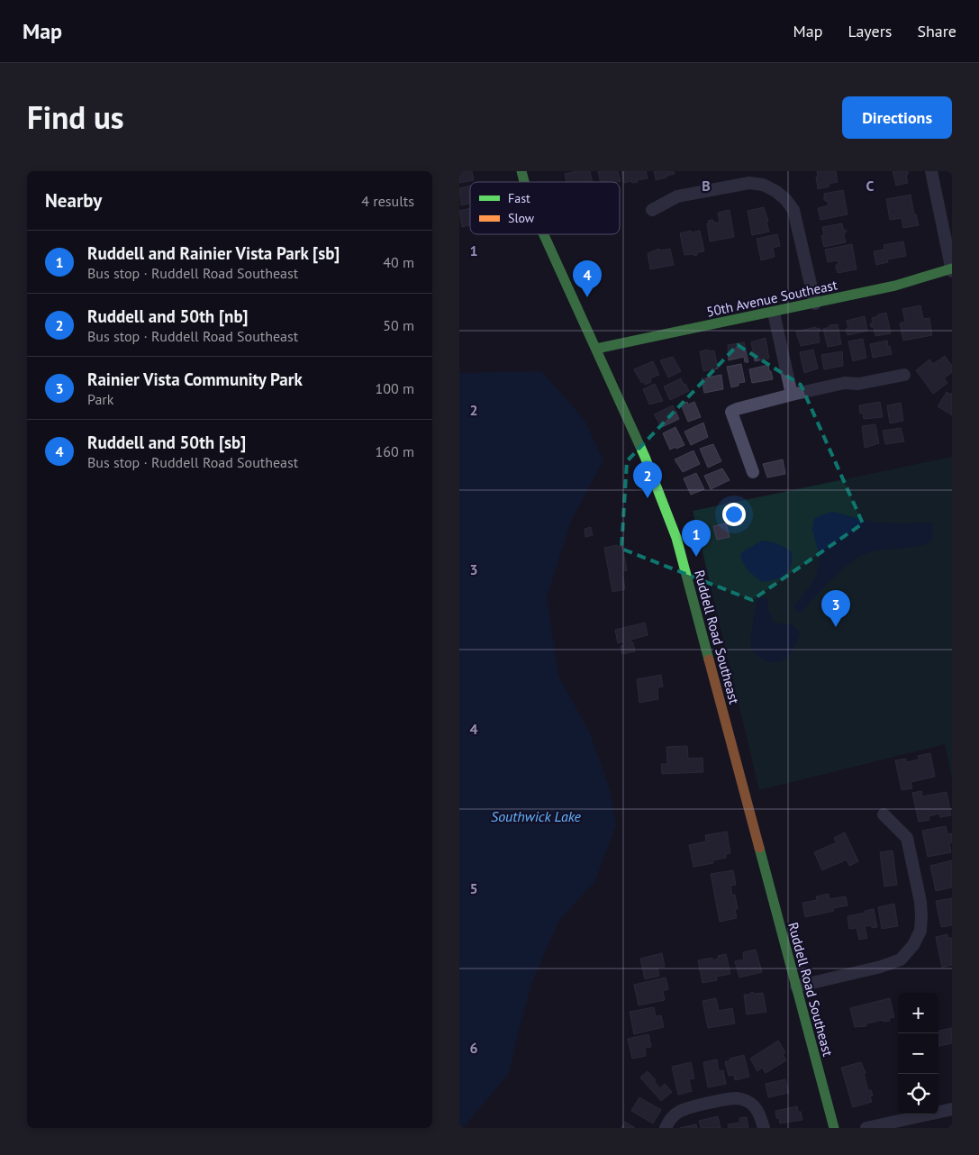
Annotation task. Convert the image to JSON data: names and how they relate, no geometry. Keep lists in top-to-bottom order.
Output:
{
  "streets": {
    "main road": ["50th Avenue Southeast", "Ruddell Road Southeast"]
  },
  "crossings": [
    ["50th Avenue Southeast", "Ruddell Road Southeast"]
  ],
  "water": ["Southwick Lake"],
  "legend": ["Fast", "Slow"],
  "page": {
    "header": "Map",
    "nav": ["Map", "Layers", "Share"],
    "title": "Find us",
    "buttons": "Directions",
    "heading": ["Nearby", "4 results"],
    "list": [
      {
        "mark": "1",
        "name": "Ruddell and Rainier Vista Park [sb]",
        "note": "Bus stop · Ruddell Road Southeast",
        "value": "40 m"
      },
      {
        "mark": "2",
        "name": "Ruddell and 50th [nb]",
        "note": "Bus stop · Ruddell Road Southeast",
        "value": "50 m"
      },
      {
        "mark": "3",
        "name": "Rainier Vista Community Park",
        "note": "Park",
        "value": "100 m"
      },
      {
        "mark": "4",
        "name": "Ruddell and 50th [sb]",
        "note": "Bus stop · Ruddell Road Southeast",
        "value": "160 m"
      }
    ],
    "pins": [
      "4",
      "2",
      "1",
      "3"
    ],
    "map_buttons": ["+", "−"]
  },
  "grid": {
    "columns": ["B", "C"],
    "rows": [
      "1",
      "2",
      "3",
      "4",
      "5",
      "6"
    ]
  }
}
